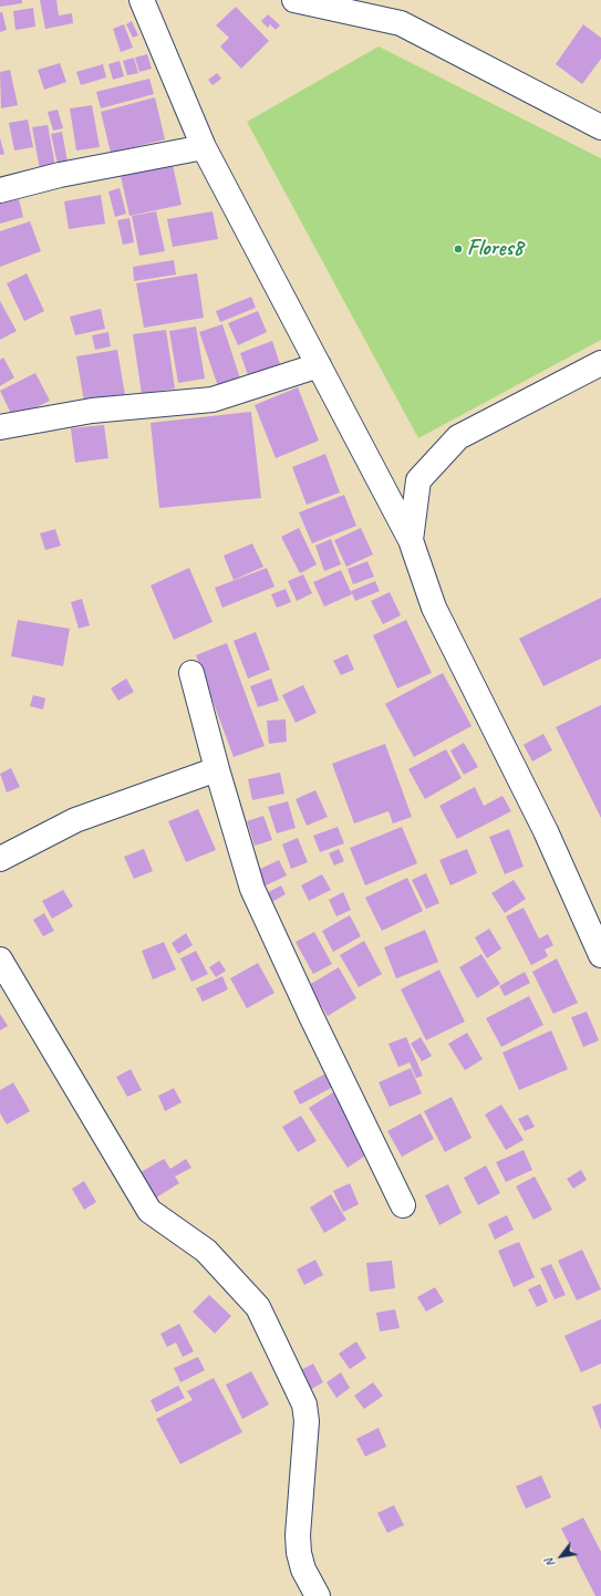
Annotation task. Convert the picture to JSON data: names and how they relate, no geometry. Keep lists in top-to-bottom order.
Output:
{
  "places": ["Flores8"],
  "north": "bottom left"
}
